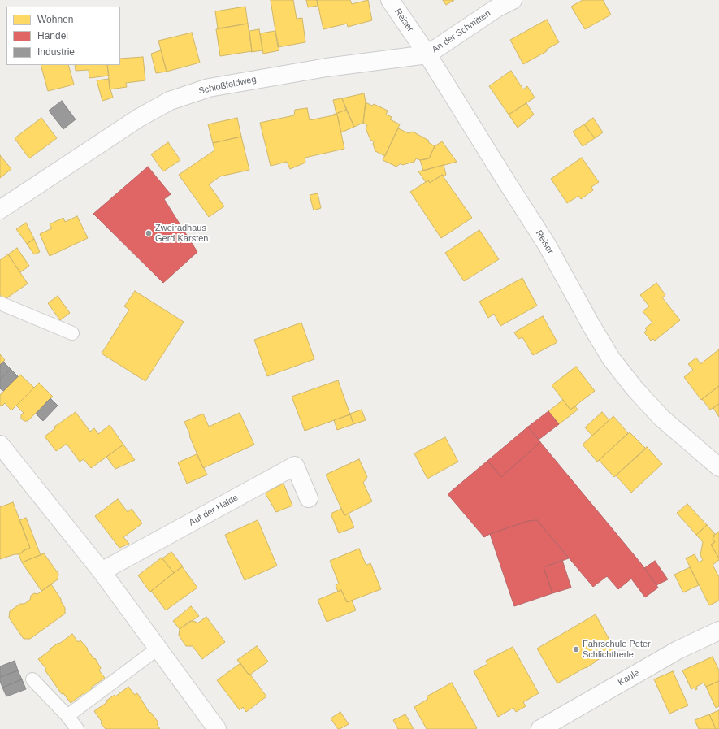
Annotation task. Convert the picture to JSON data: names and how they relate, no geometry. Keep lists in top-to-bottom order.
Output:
{
  "streets": {
    "street": [
      "Reiser",
      "An der Schmitten",
      "Schloßfeldweg",
      "Auf der Halde",
      "Kaule"
    ]
  },
  "crossings": [
    ["Reiser", "An der Schmitten"],
    ["Reiser", "Schloßfeldweg"],
    ["An der Schmitten", "Schloßfeldweg"]
  ],
  "places": ["Zweiradhaus Gerd Karsten", "Fahrschule Peter Schlichtherle"],
  "legend": ["Wohnen", "Handel", "Industrie"]
}
